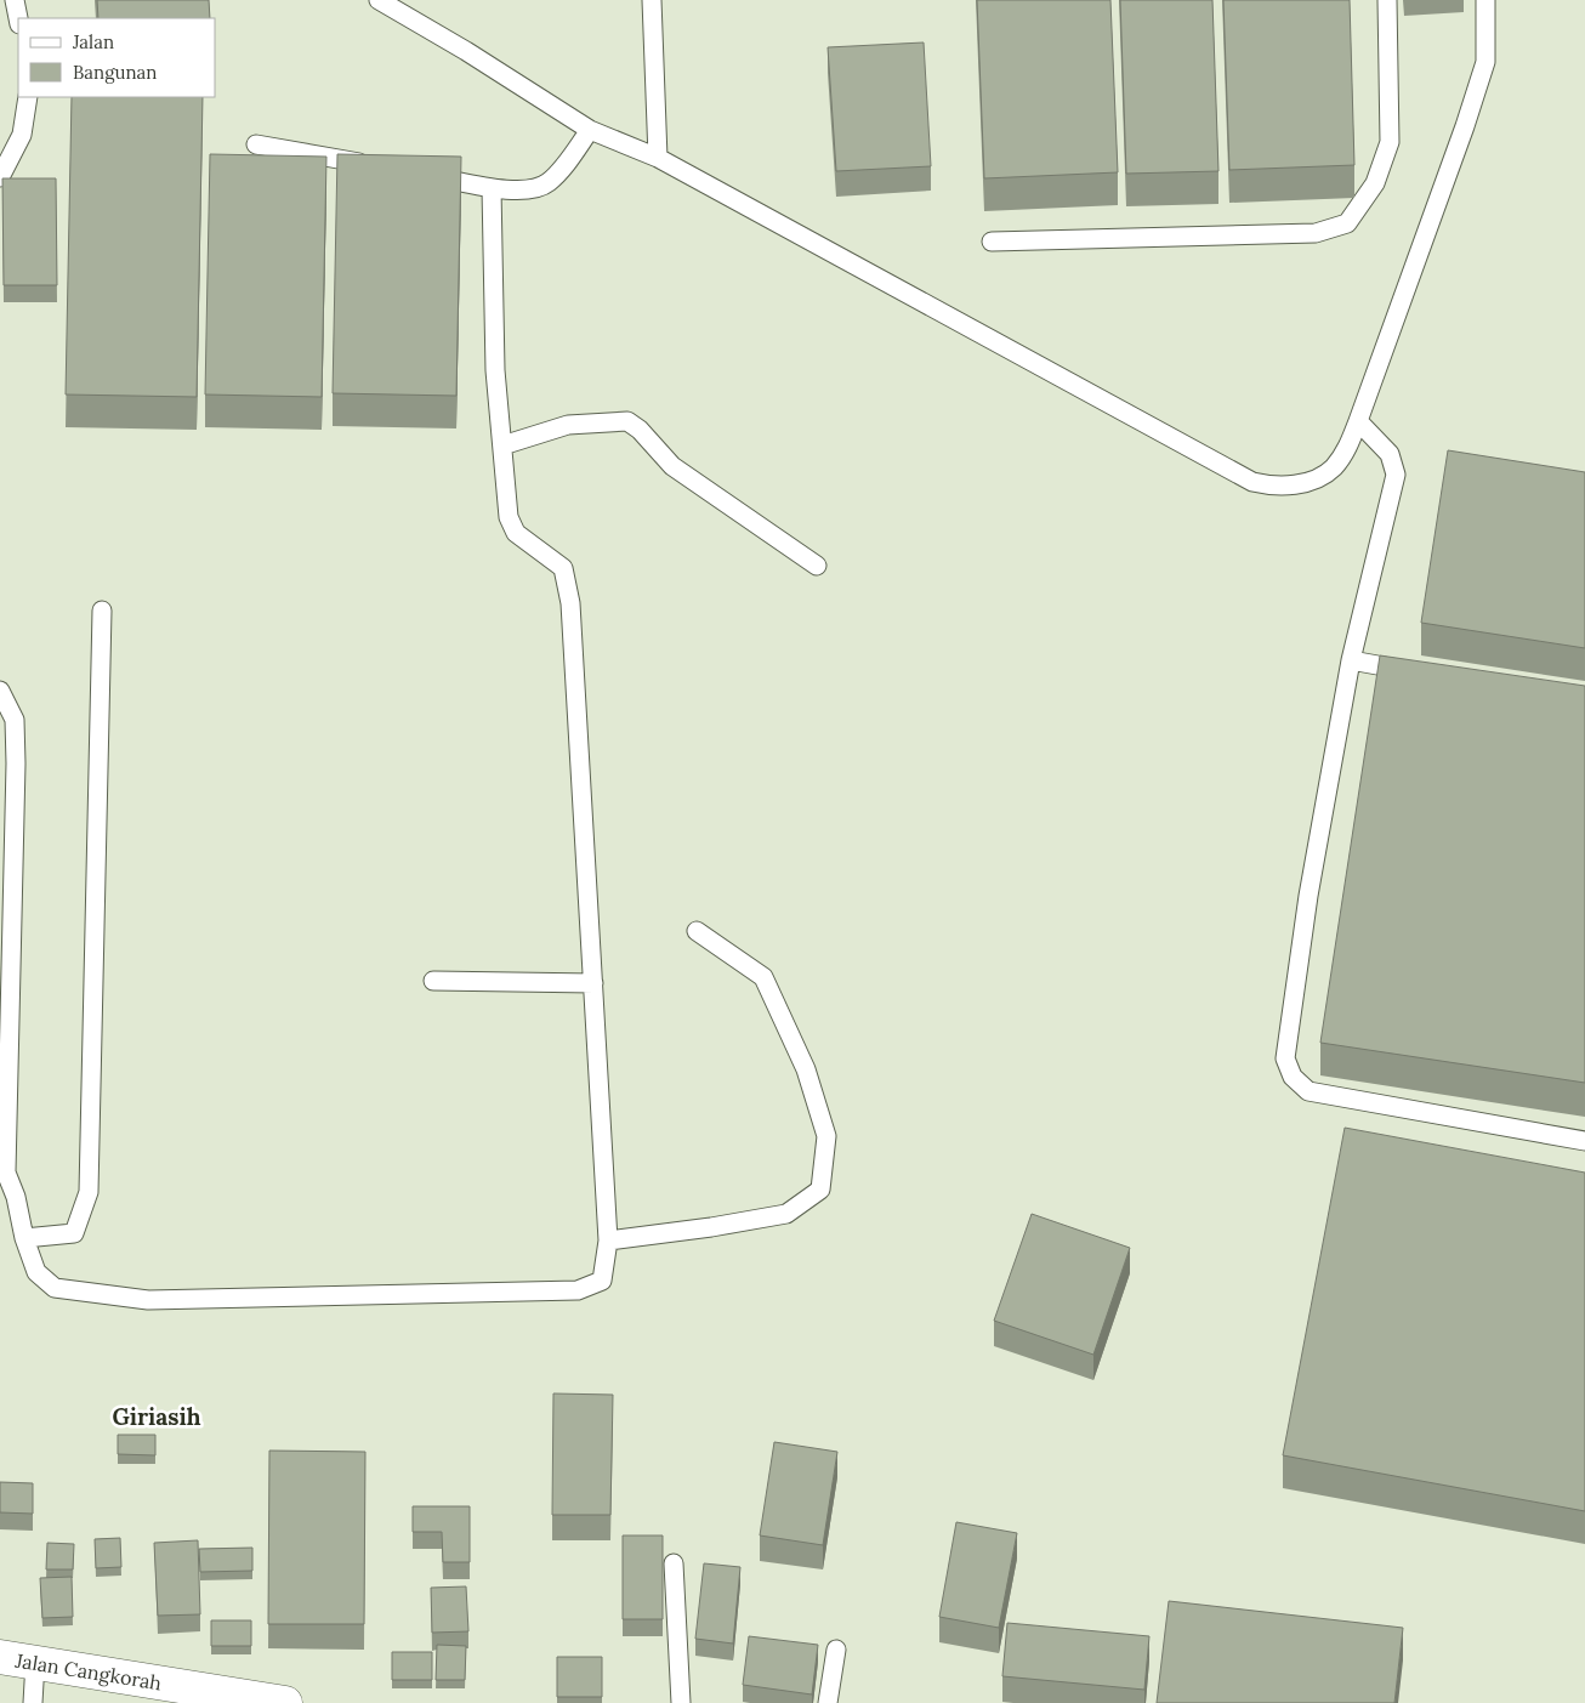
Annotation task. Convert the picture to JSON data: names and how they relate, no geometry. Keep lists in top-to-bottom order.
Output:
{
  "streets": {
    "street": ["Jalan Cangkorah"]
  },
  "districts": ["Giriasih"],
  "legend": ["Jalan", "Bangunan"]
}
